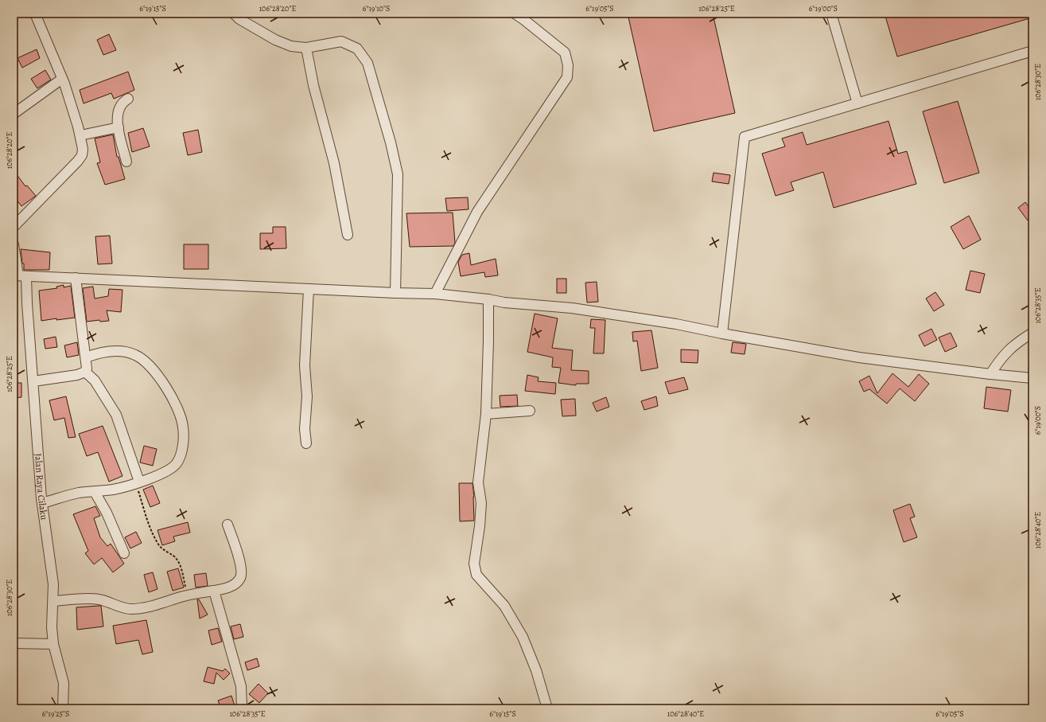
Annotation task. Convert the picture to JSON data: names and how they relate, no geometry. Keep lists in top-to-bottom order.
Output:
{
  "streets": {
    "street": ["Jalan Raya Cilaku"]
  },
  "coordinates": [
    "6°19'15\"S",
    "106°28'20\"E",
    "6°19'10\"S",
    "6°19'05\"S",
    "106°28'25\"E",
    "6°19'00\"S",
    "106°28'30\"E",
    "106°28'35\"E",
    "106°28'40\"E",
    "6°19'25\"S"
  ]
}
